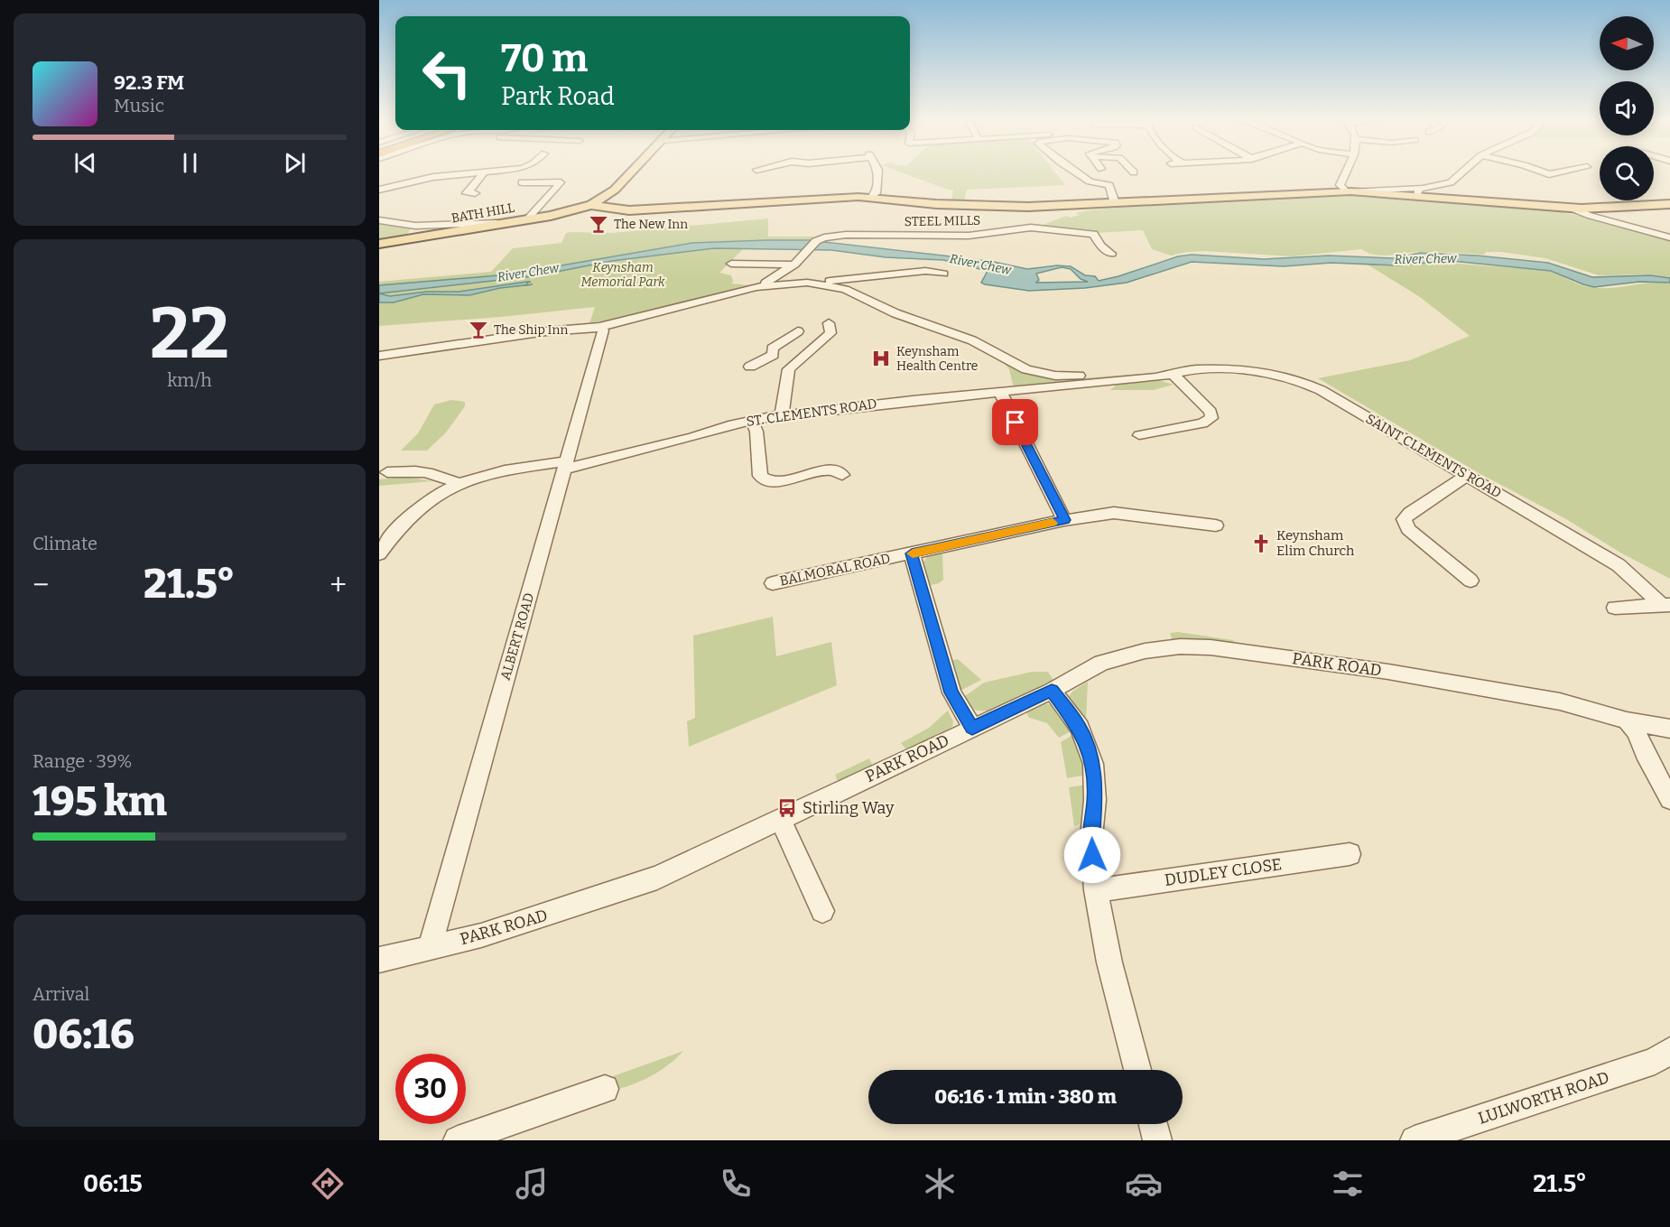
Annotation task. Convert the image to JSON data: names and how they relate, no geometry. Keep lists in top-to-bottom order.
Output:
{
  "streets": {
    "main road": ["BATH HILL"],
    "street": [
      "STEEL MILLS",
      "ST. CLEMENTS ROAD",
      "SAINT CLEMENTS ROAD",
      "BALMORAL ROAD",
      "ALBERT ROAD",
      "PARK ROAD",
      "DUDLEY CLOSE",
      "LULWORTH ROAD"
    ]
  },
  "crossings": [
    ["STEEL MILLS", "SAINT CLEMENTS ROAD"],
    ["ST. CLEMENTS ROAD", "SAINT CLEMENTS ROAD"],
    ["ST. CLEMENTS ROAD", "ALBERT ROAD"],
    ["ALBERT ROAD", "PARK ROAD"]
  ],
  "water": ["River Chew"],
  "parks": ["Keynsham Memorial Park"],
  "places": {
    "bar": ["The New Inn", "The Ship Inn"],
    "hospital": ["Keynsham Health Centre"],
    "church": ["Keynsham Elim Church"],
    "bus stop": ["Stirling Way"]
  },
  "north": "left",
  "page": {
    "turn": ["70 m", "Park Road"],
    "song": ["92.3 FM", "Music"],
    "tile": [
      ["22", "km/h"],
      "Climate",
      ["Range · 39%", "195 km"],
      ["Arrival", "06:16"]
    ],
    "heat": ["−", "21.5°", "+"],
    "limit": "30",
    "trip": "06:16 · 1 min · 380 m",
    "tabs": ["06:15", "21.5°"]
  }
}
